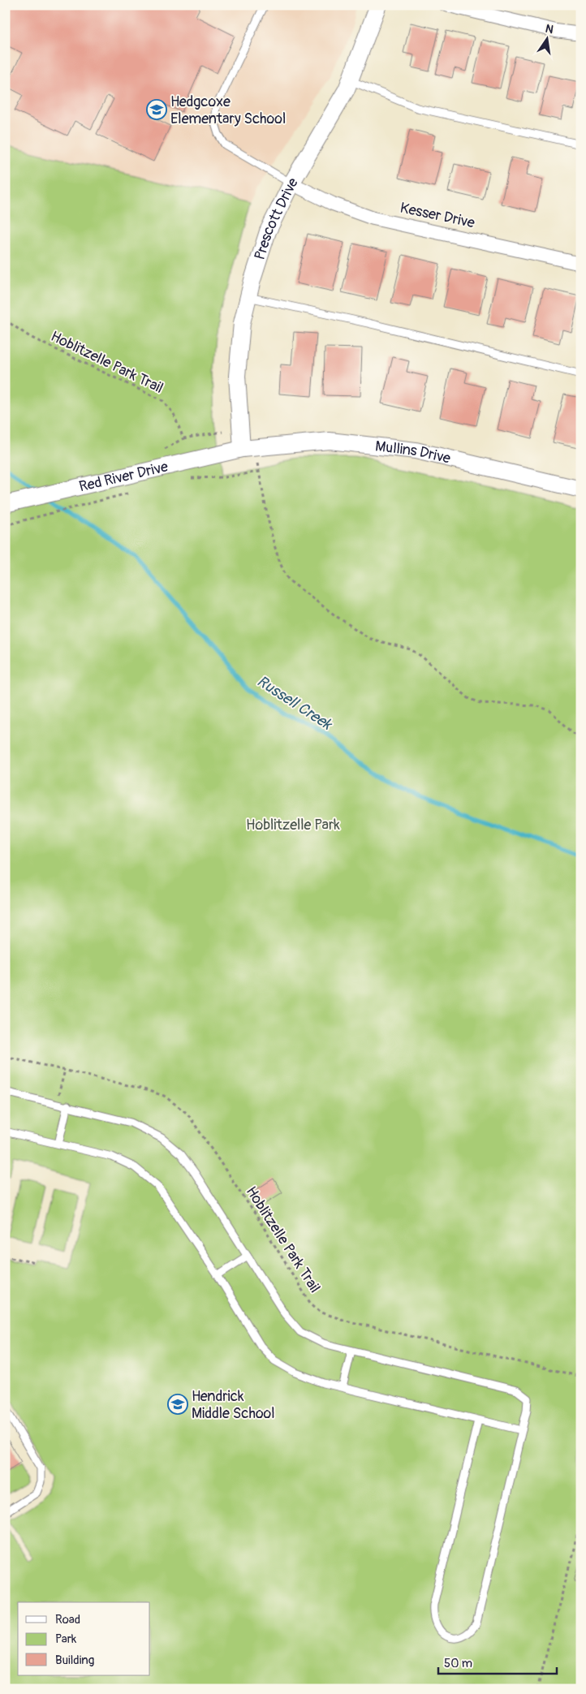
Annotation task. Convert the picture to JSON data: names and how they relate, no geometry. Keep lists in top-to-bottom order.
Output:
{
  "streets": {
    "street": [
      "Kesser Drive",
      "Prescott Drive",
      "Mullins Drive",
      "Red River Drive"
    ],
    "path": ["Hoblitzelle Park Trail"]
  },
  "crossings": [
    ["Kesser Drive", "Prescott Drive"],
    ["Prescott Drive", "Mullins Drive"],
    ["Prescott Drive", "Red River Drive"],
    ["Mullins Drive", "Red River Drive"]
  ],
  "water": ["Russell Creek"],
  "parks": ["Hoblitzelle Park"],
  "places": {
    "school or university": ["Hedgcoxe Elementary School", "Hendrick Middle School"]
  },
  "legend": ["Road", "Park", "Building"],
  "scale_bar": "50 m",
  "north": "top"
}
